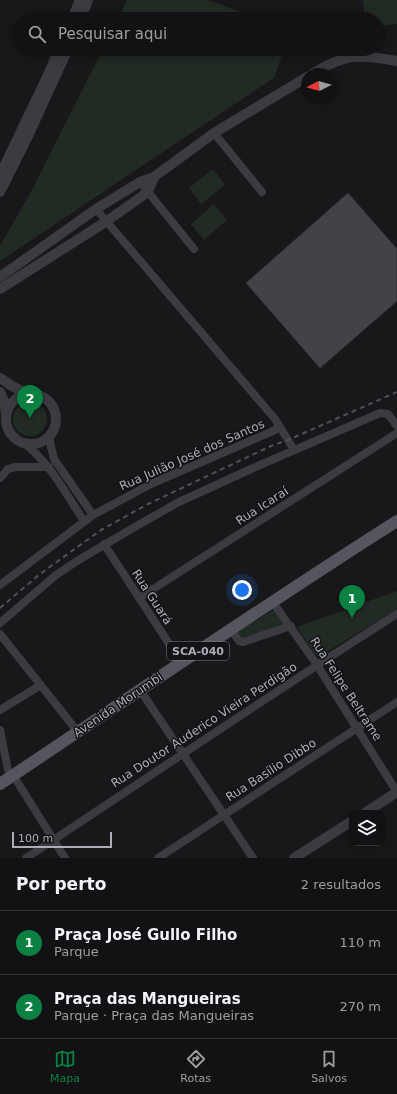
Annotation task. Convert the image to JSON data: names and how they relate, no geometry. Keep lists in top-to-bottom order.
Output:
{
  "streets": {
    "main road": ["SCA-040", "Avenida Morumbi"],
    "street": [
      "Rua Julião José dos Santos",
      "Rua Icaraí",
      "Rua Guará",
      "Rua Felipe Beltrame",
      "Rua Doutor Auderico Vieira Perdigão",
      "Rua Basílio Dibbo"
    ]
  },
  "crossings": [
    ["Rua Icaraí", "Rua Guará"],
    ["Rua Guará", "Avenida Morumbi"],
    ["Rua Felipe Beltrame", "Avenida Morumbi"],
    ["Rua Felipe Beltrame", "Rua Doutor Auderico Vieira Perdigão"],
    ["Rua Felipe Beltrame", "Rua Basílio Dibbo"]
  ],
  "scale_bar": "100 m",
  "north": "left",
  "page": {
    "search": "Pesquisar aqui",
    "pins": ["2", "1"],
    "scale": "100 m",
    "heading": ["Por perto", "2 resultados"],
    "list": [
      {
        "mark": "1",
        "name": "Praça José Gullo Filho",
        "note": "Parque",
        "value": "110 m"
      },
      {
        "mark": "2",
        "name": "Praça das Mangueiras",
        "note": "Parque · Praça das Mangueiras",
        "value": "270 m"
      }
    ],
    "nav": ["Mapa", "Rotas", "Salvos"]
  }
}
